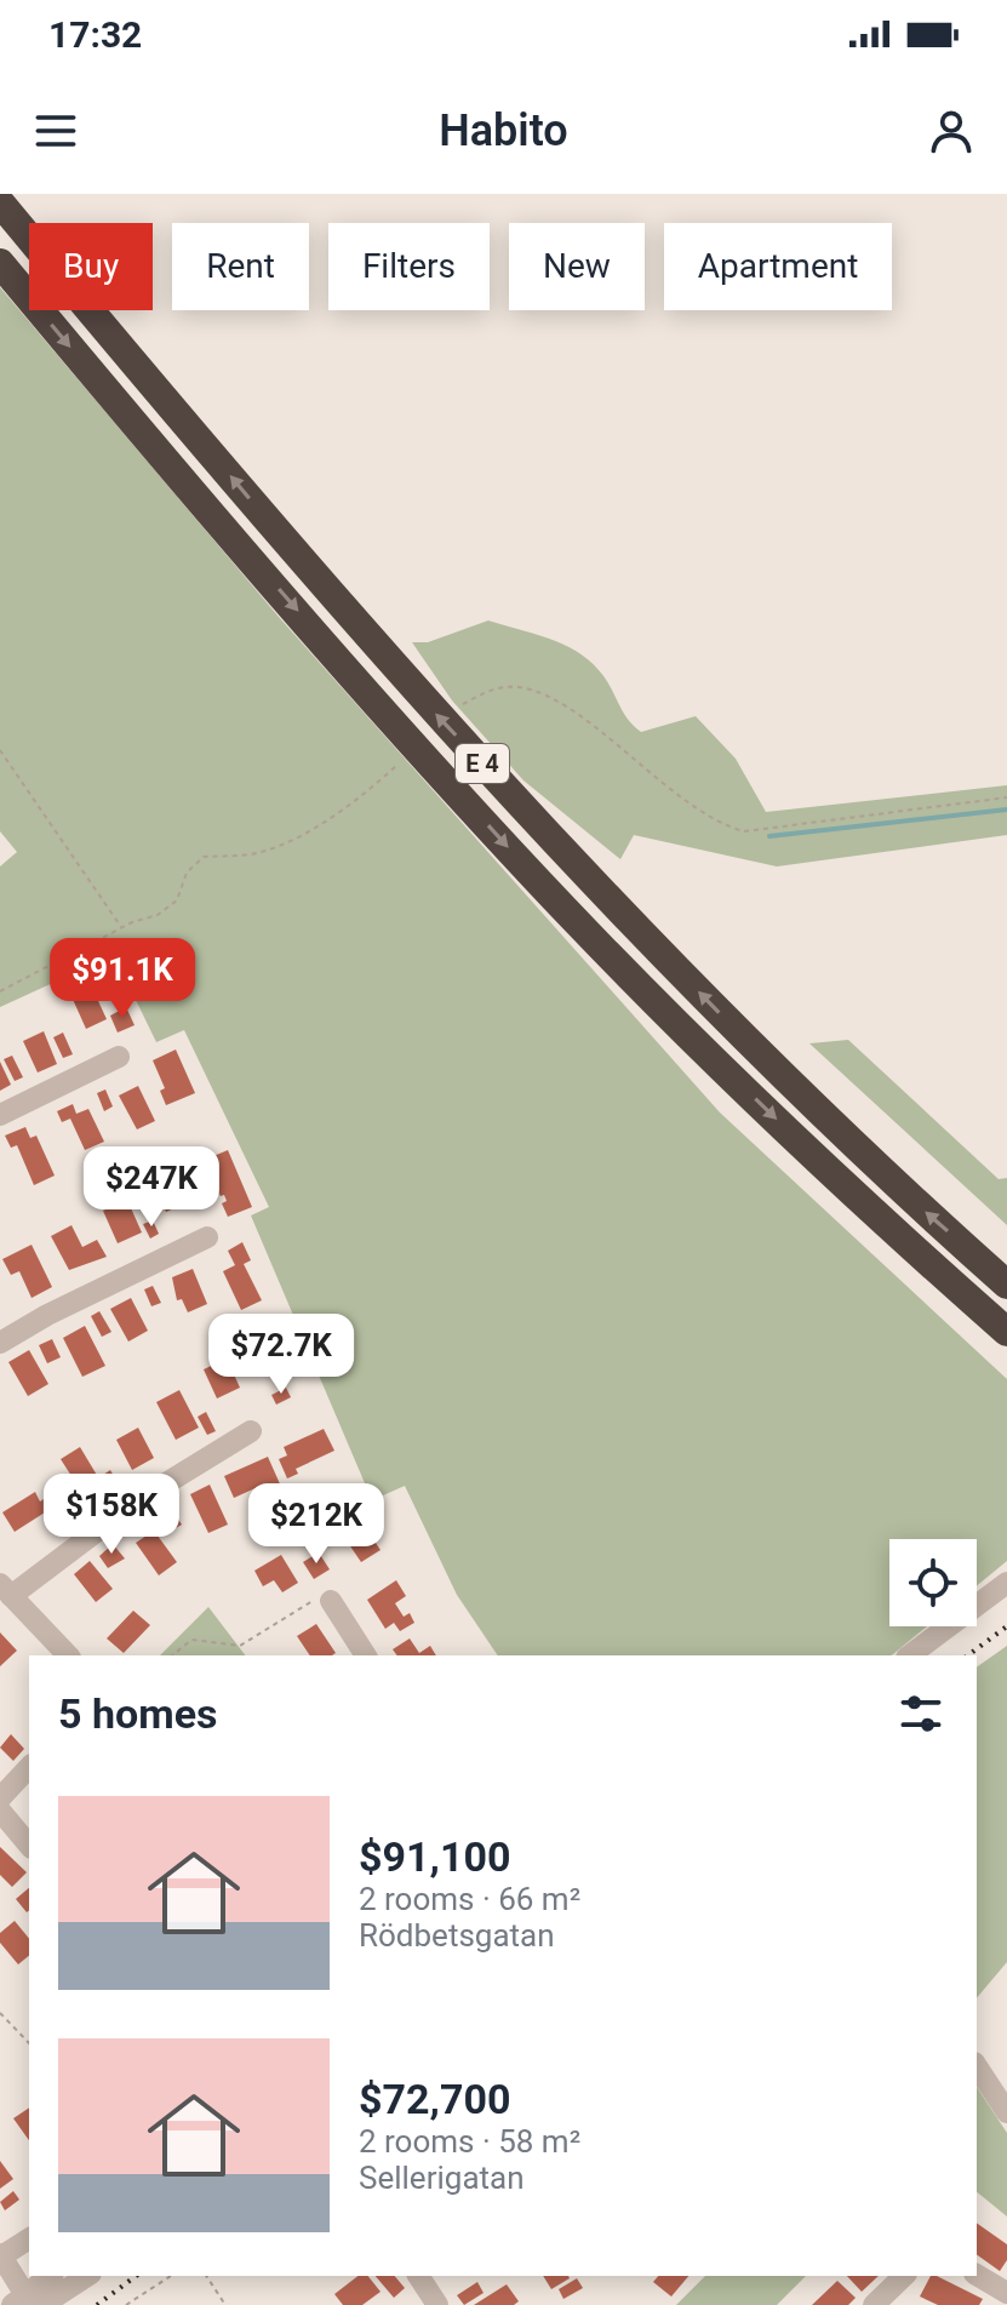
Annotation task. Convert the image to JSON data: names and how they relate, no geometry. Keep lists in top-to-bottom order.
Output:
{
  "streets": {
    "highway": ["E 4"]
  },
  "page": {
    "status": "17:32",
    "header": "Habito",
    "chip": [
      "Buy",
      "Rent",
      "Filters",
      "New",
      "Apartment"
    ],
    "price": [
      "$91.1K",
      "$247K",
      "$72.7K",
      "$158K",
      "$212K"
    ],
    "heading": "5 homes",
    "list": [
      {
        "name": "$91,100",
        "note": "2 rooms · 66 m² · Rödbetsgatan"
      },
      {
        "name": "$72,700",
        "note": "2 rooms · 58 m² · Sellerigatan"
      }
    ]
  }
}
